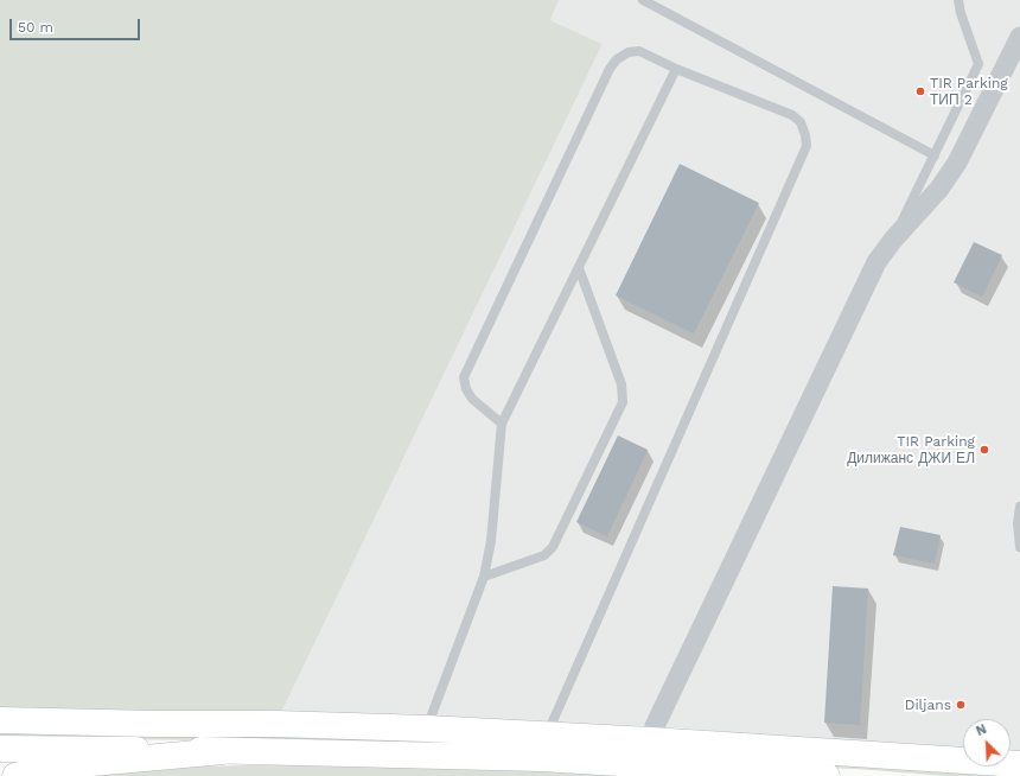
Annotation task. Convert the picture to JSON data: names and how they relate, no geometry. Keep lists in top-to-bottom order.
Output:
{
  "places": ["TIR Parking ТИП 2", "TIR Parking Дилижанс ДЖИ ЕЛ", "Diljans"],
  "scale_bar": "50 m",
  "north": "top left"
}
